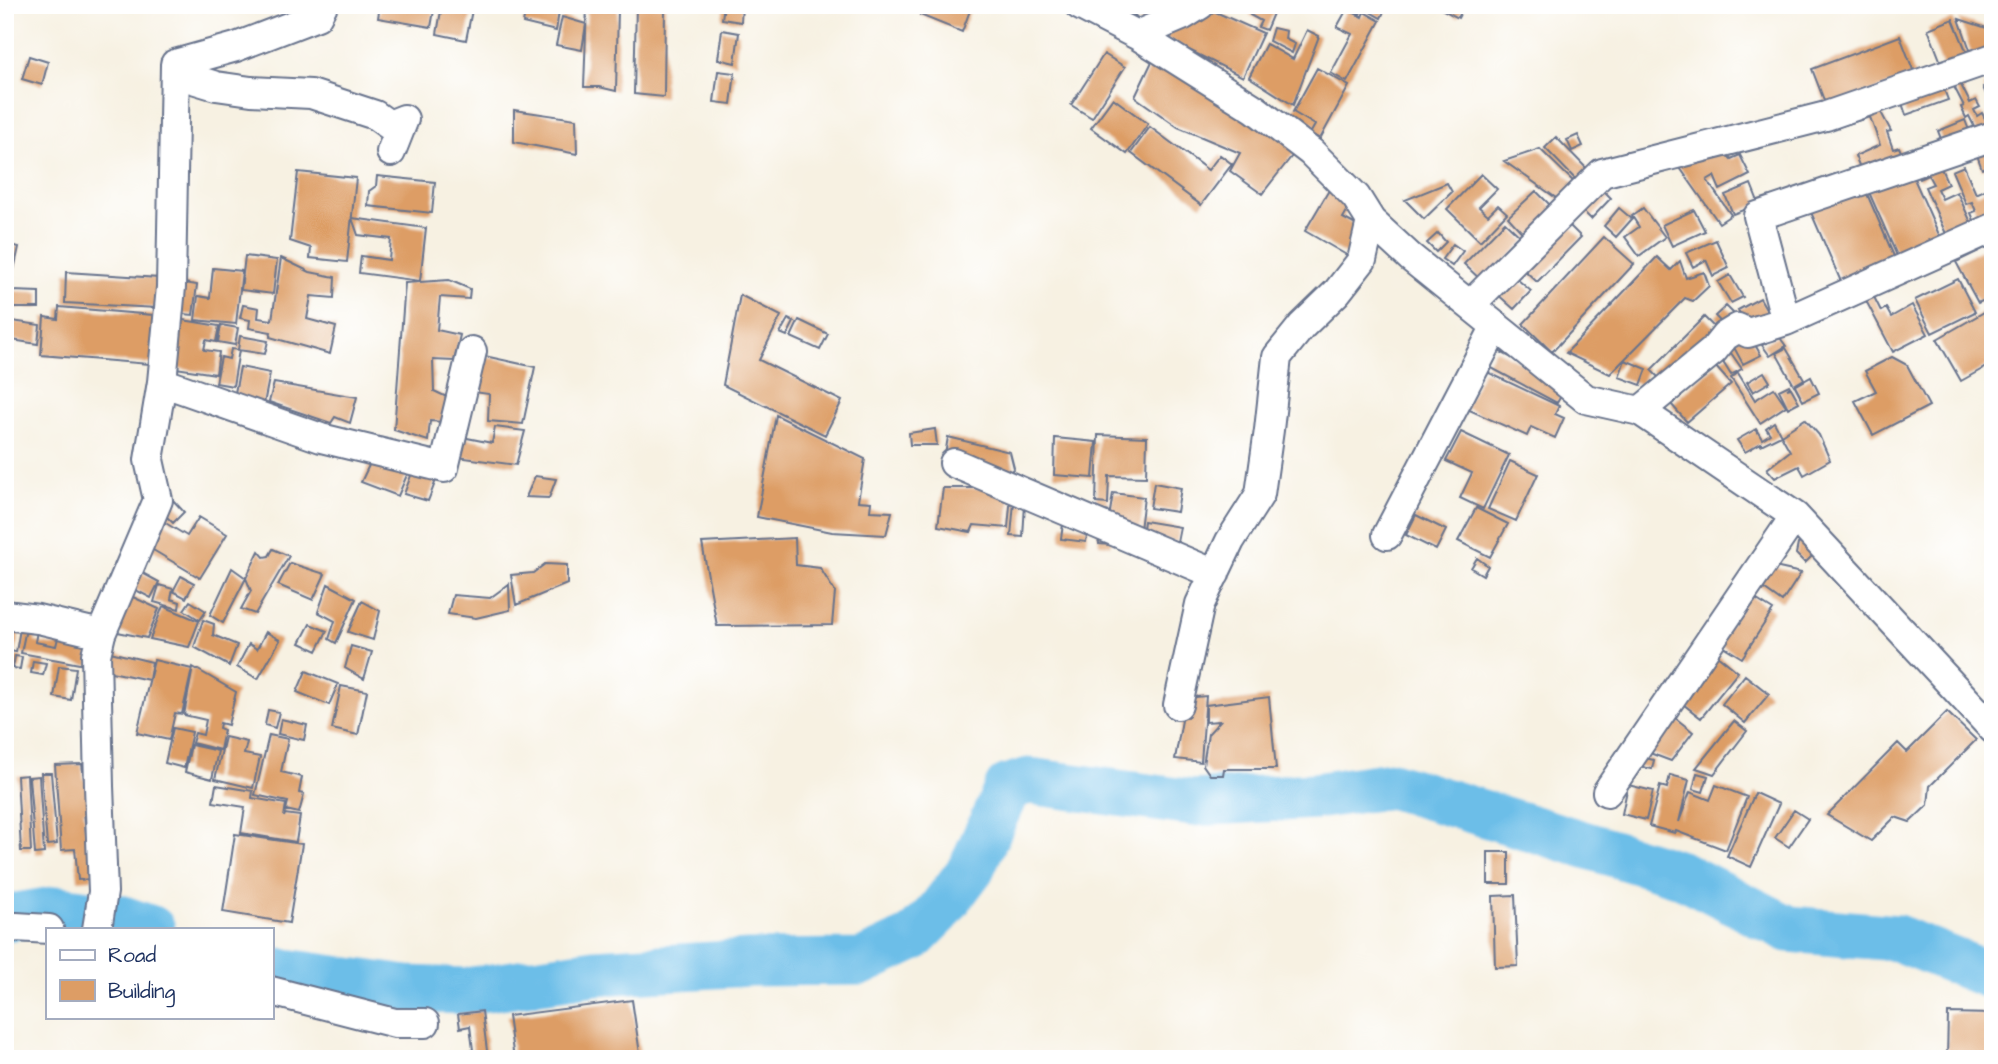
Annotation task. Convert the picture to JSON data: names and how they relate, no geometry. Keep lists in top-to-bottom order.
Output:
{
  "legend": ["Road", "Building"]
}
